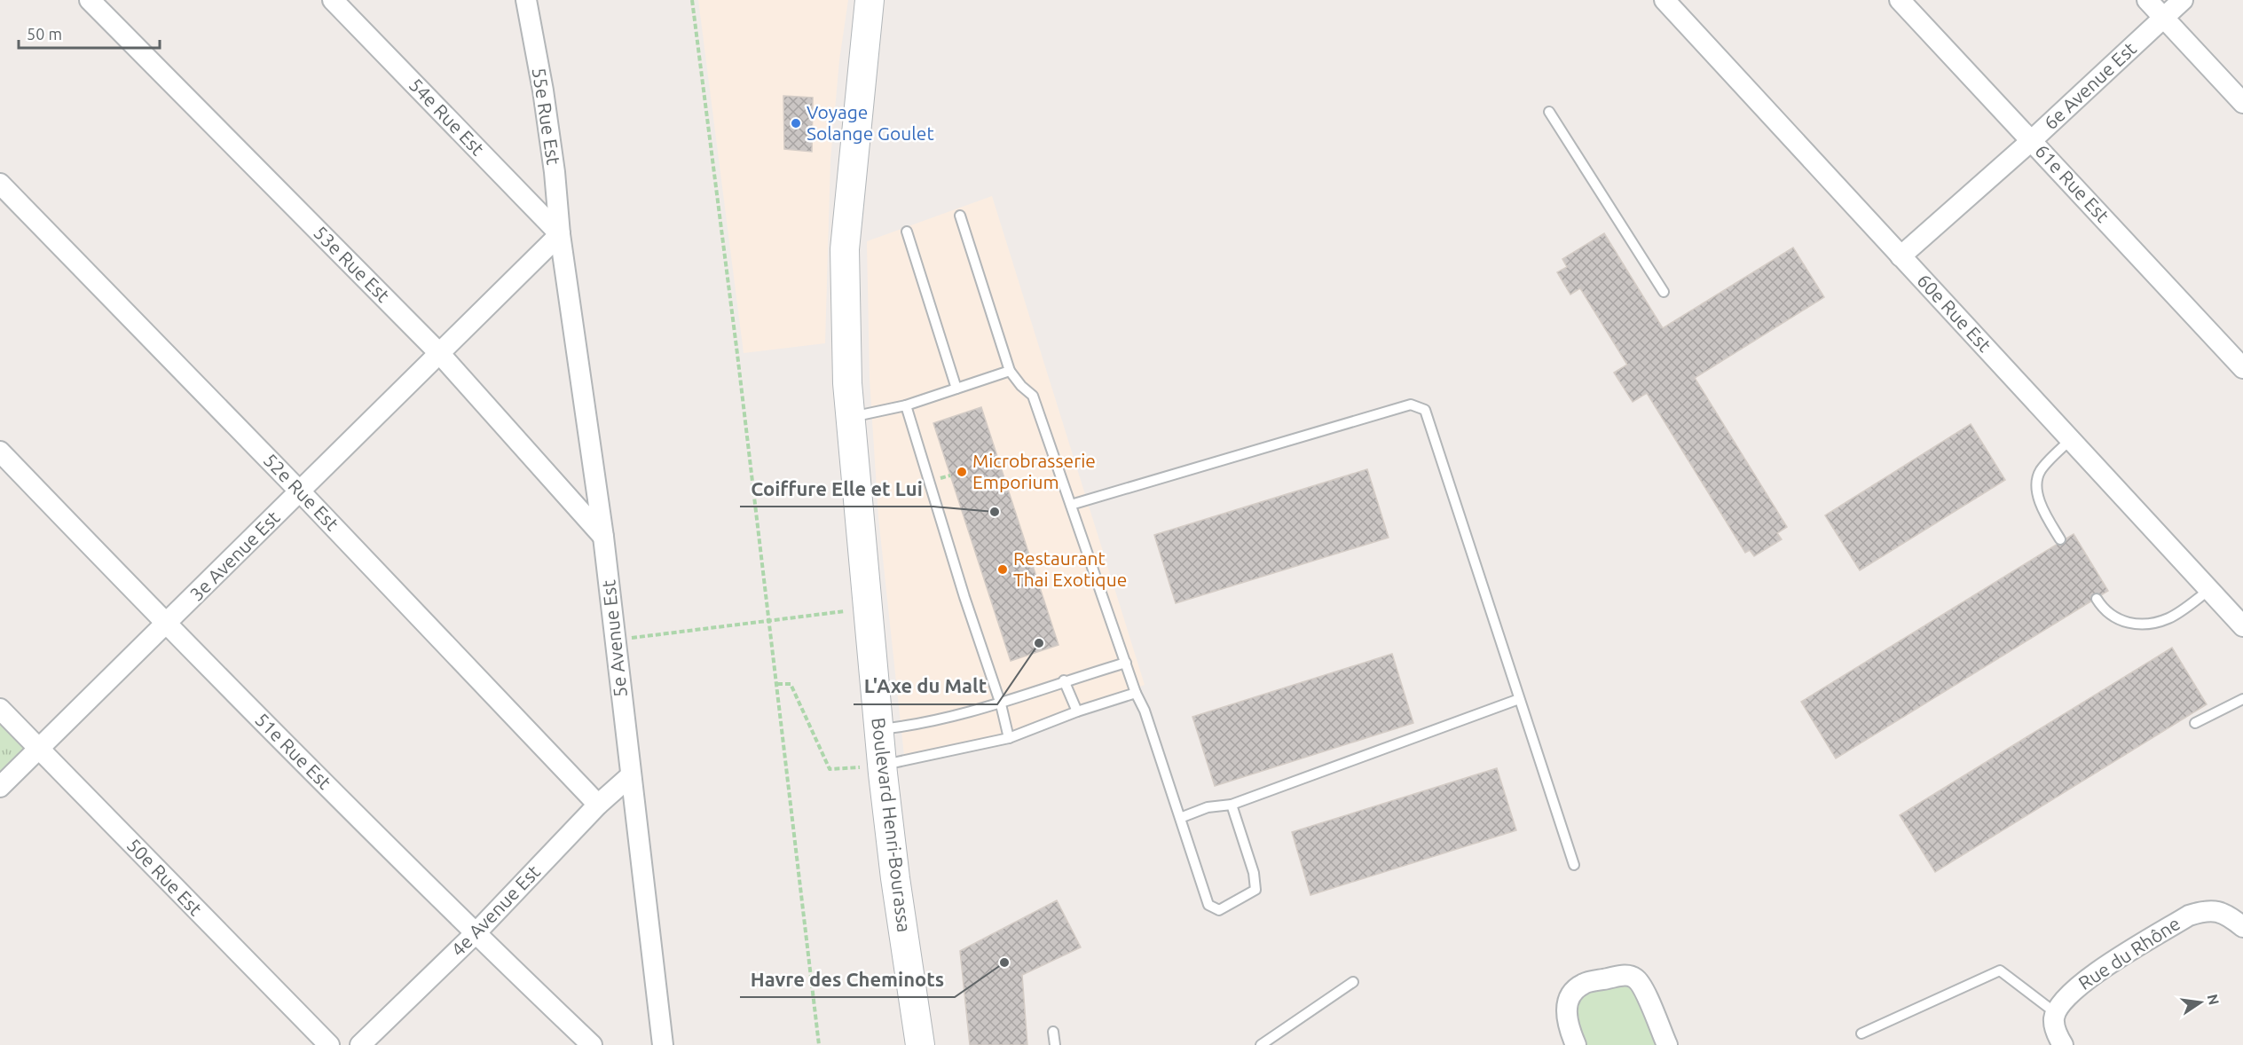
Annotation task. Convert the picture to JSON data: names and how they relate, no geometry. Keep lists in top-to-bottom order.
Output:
{
  "streets": {
    "main road": ["Boulevard Henri-Bourassa"],
    "street": [
      "6e Avenue Est",
      "55e Rue Est",
      "54e Rue Est",
      "61e Rue Est",
      "53e Rue Est",
      "60e Rue Est",
      "52e Rue Est",
      "3e Avenue Est",
      "5e Avenue Est",
      "51e Rue Est",
      "50e Rue Est",
      "4e Avenue Est",
      "Rue du Rhône"
    ]
  },
  "crossings": [
    ["6e Avenue Est", "61e Rue Est"],
    ["6e Avenue Est", "60e Rue Est"],
    ["55e Rue Est", "54e Rue Est"],
    ["55e Rue Est", "3e Avenue Est"],
    ["55e Rue Est", "5e Avenue Est"],
    ["54e Rue Est", "3e Avenue Est"],
    ["54e Rue Est", "5e Avenue Est"],
    ["53e Rue Est", "3e Avenue Est"],
    ["53e Rue Est", "5e Avenue Est"],
    ["52e Rue Est", "3e Avenue Est"],
    ["52e Rue Est", "4e Avenue Est"],
    ["3e Avenue Est", "5e Avenue Est"],
    ["3e Avenue Est", "51e Rue Est"],
    ["3e Avenue Est", "50e Rue Est"],
    ["5e Avenue Est", "4e Avenue Est"],
    ["51e Rue Est", "4e Avenue Est"]
  ],
  "places": [
    "Voyage Solange Goulet",
    "Microbrasserie Emporium",
    "Coiffure Elle et Lui",
    "Restaurant Thai Exotique",
    "L'Axe du Malt",
    "Havre des Cheminots"
  ],
  "scale_bar": "50 m",
  "north": "right"
}
